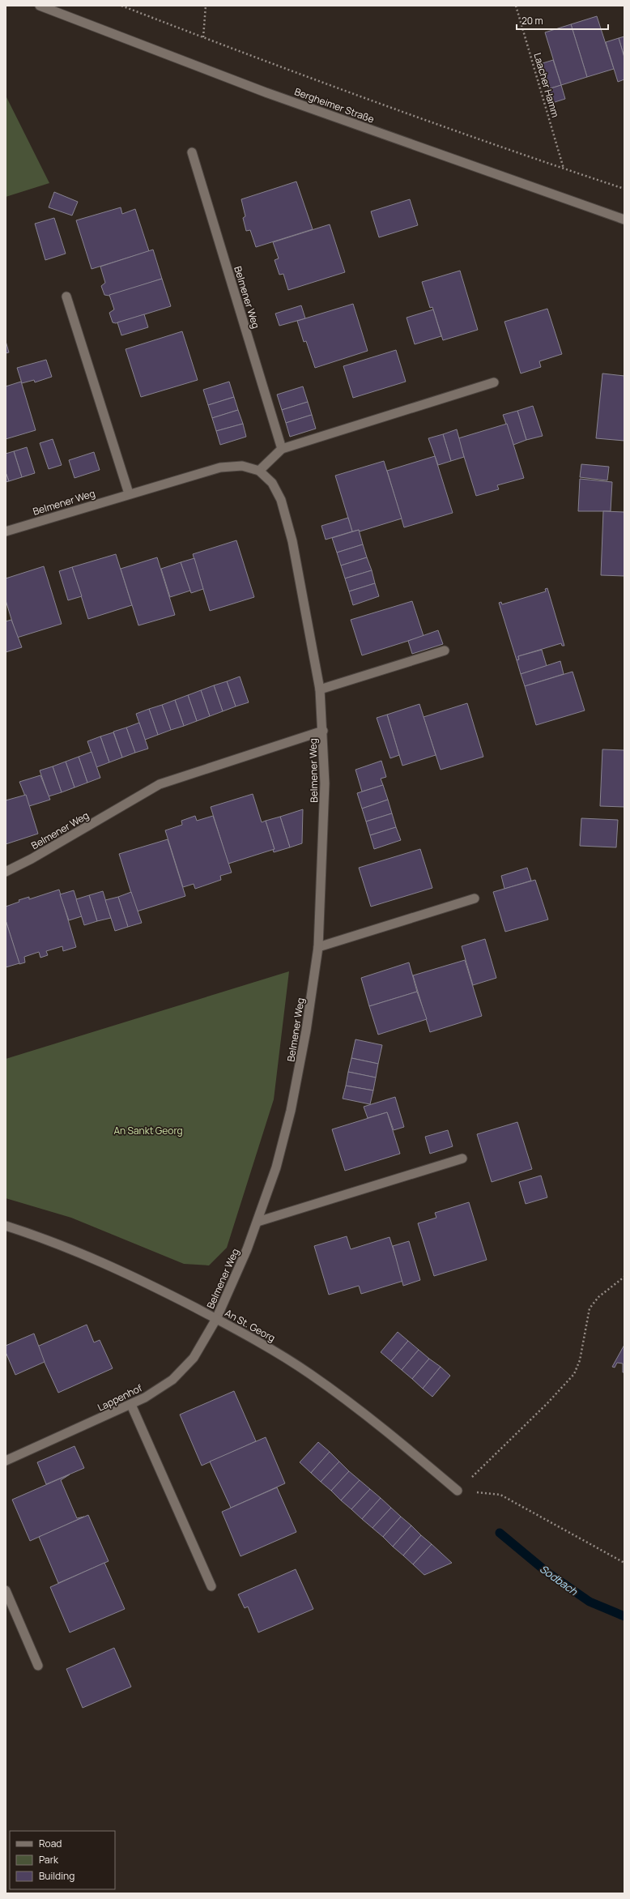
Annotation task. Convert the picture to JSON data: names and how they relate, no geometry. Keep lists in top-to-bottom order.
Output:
{
  "streets": {
    "street": [
      "Bergheimer Straße",
      "Belmener Weg",
      "An St. Georg",
      "Lappenhof"
    ],
    "path": ["Laacher Hamm"]
  },
  "crossings": [
    ["Belmener Weg", "An St. Georg"],
    ["Belmener Weg", "Lappenhof"],
    ["An St. Georg", "Lappenhof"]
  ],
  "water": ["Sodbach"],
  "parks": ["An Sankt Georg"],
  "legend": ["Road", "Park", "Building"],
  "scale_bar": "20 m"
}
